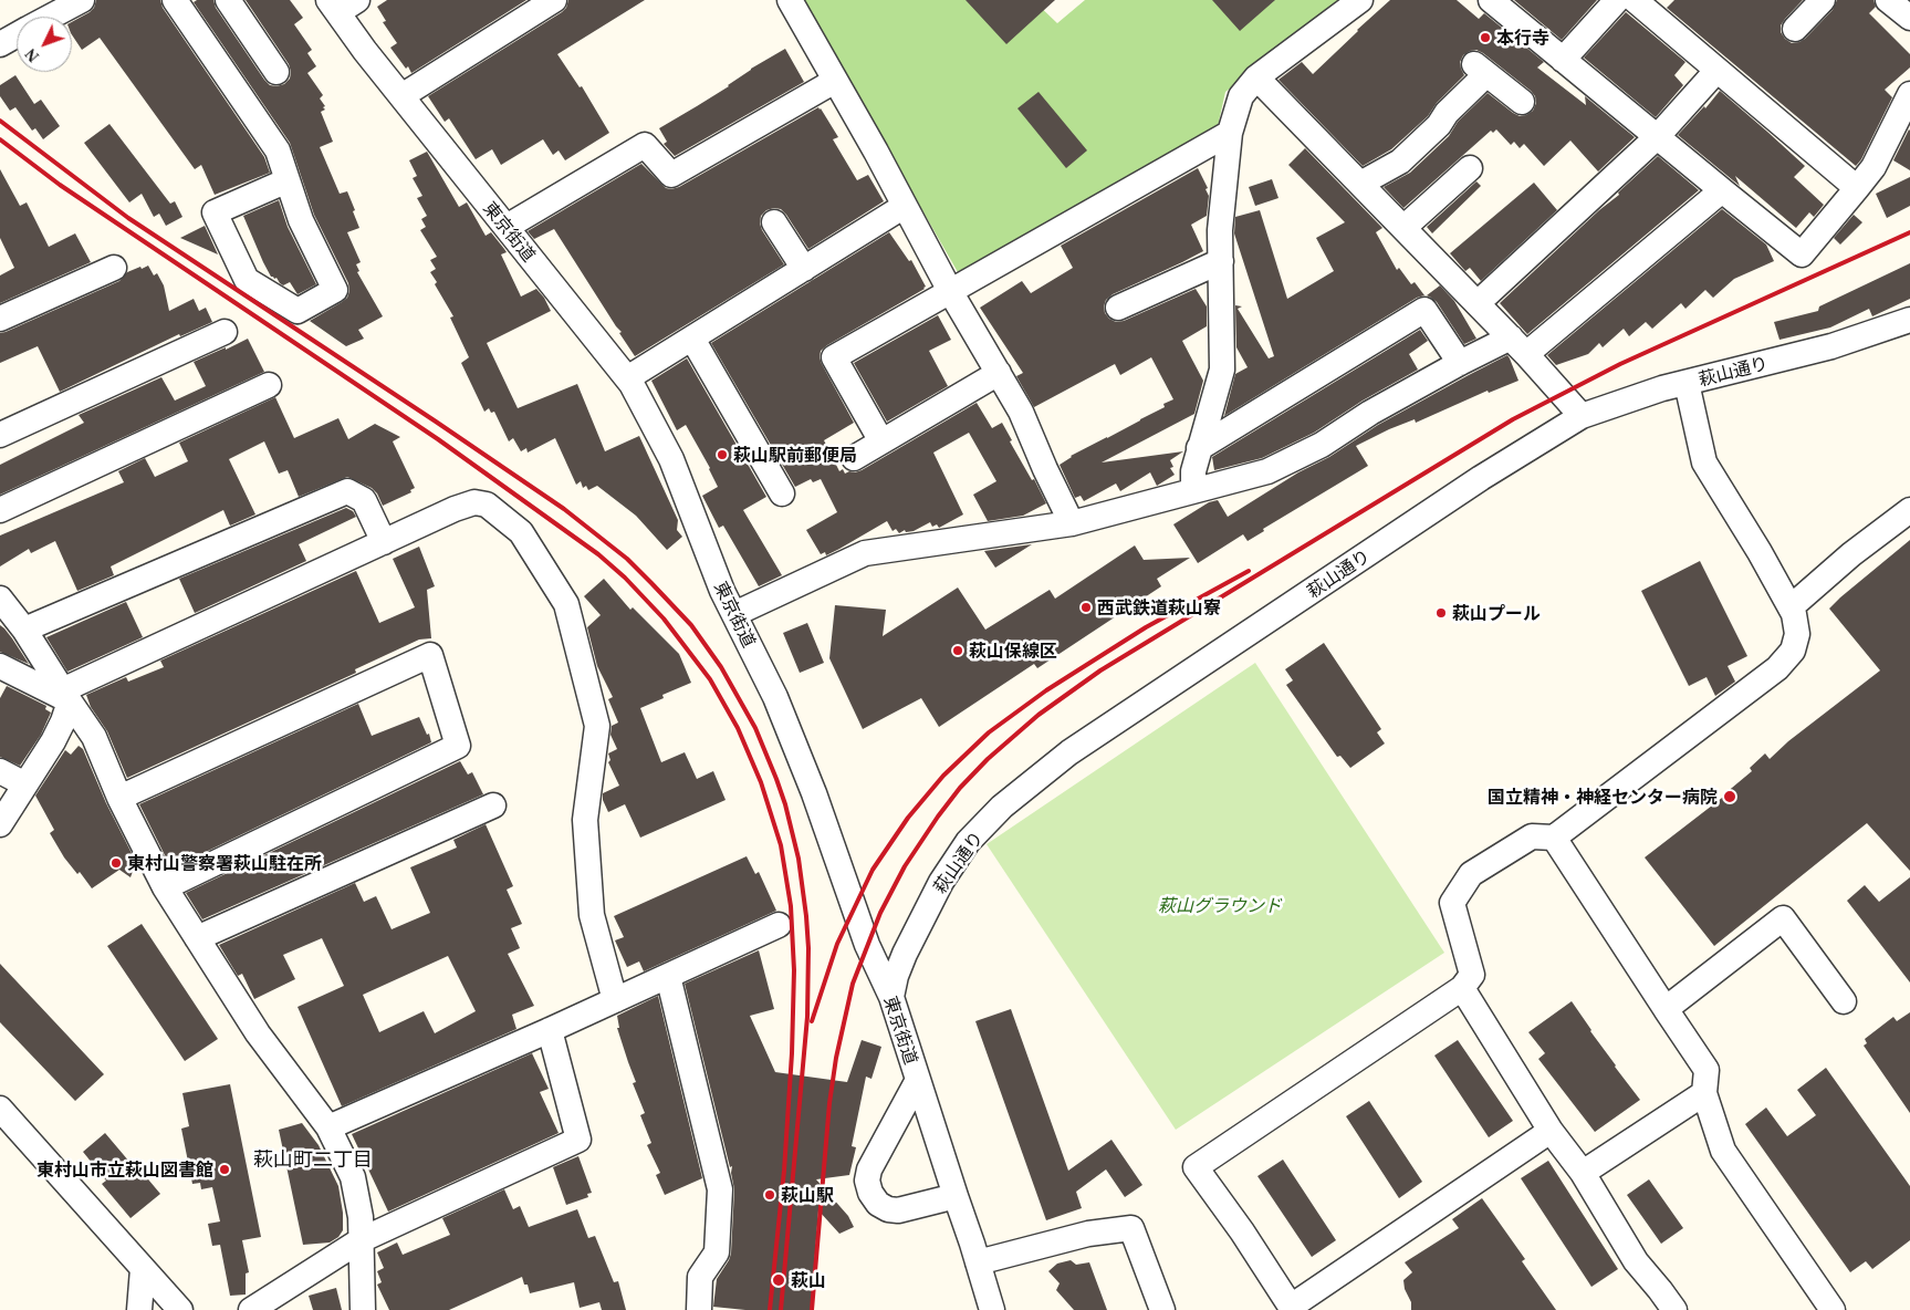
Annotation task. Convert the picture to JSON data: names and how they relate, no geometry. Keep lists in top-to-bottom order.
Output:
{
  "streets": {
    "street": ["東京街道", "萩山通り"]
  },
  "crossings": [
    ["東京街道", "萩山通り"]
  ],
  "districts": ["萩山町二丁目"],
  "parks": ["萩山グラウンド"],
  "places": [
    "本行寺",
    "萩山駅前郵便局",
    "西武鉄道萩山寮",
    "萩山プール",
    "萩山保線区",
    "国立精神・神経センター病院",
    "東村山警察署萩山駐在所",
    "東村山市立萩山図書館",
    "萩山駅",
    "萩山"
  ],
  "north": "bottom left"
}
